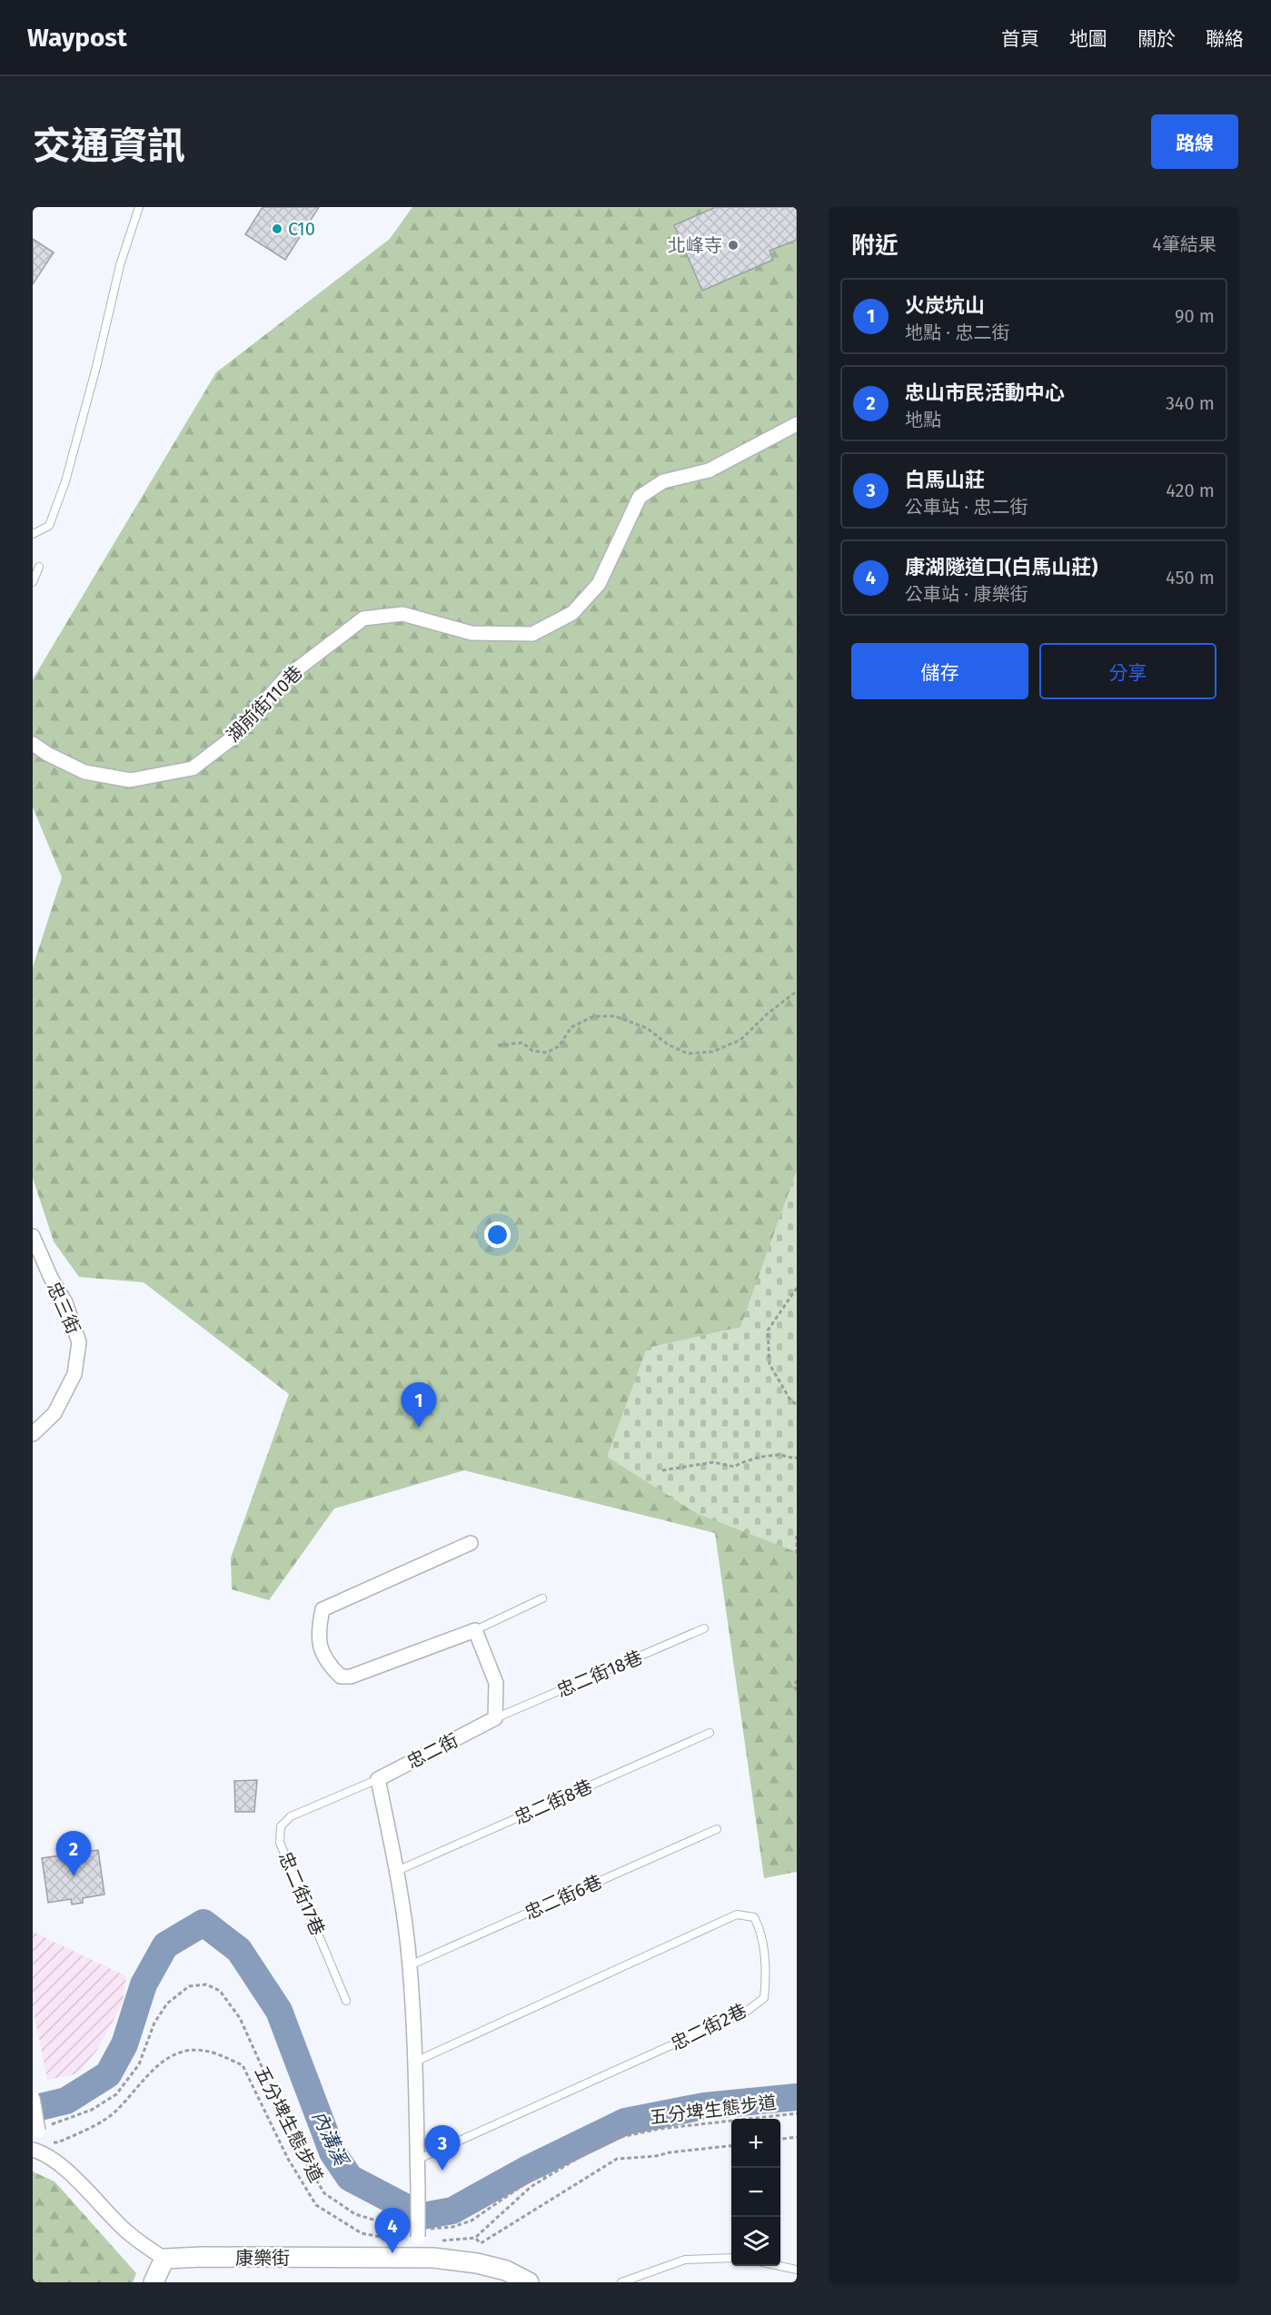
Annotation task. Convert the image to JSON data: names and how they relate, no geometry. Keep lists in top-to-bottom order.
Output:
{
  "streets": {
    "street": [
      "湖前街110巷",
      "忠三街",
      "忠二街",
      "康樂街"
    ],
    "lane": [
      "忠二街18巷",
      "忠二街8巷",
      "忠二街17巷",
      "忠二街6巷",
      "忠二街2巷"
    ],
    "path": ["五分埤生態步道"]
  },
  "crossings": [
    ["忠二街18巷", "忠二街"],
    ["忠二街", "忠二街17巷"],
    ["五分埤生態步道", "康樂街"]
  ],
  "water": ["內溝溪"],
  "places": ["C10", "北峰寺"],
  "page": {
    "header": "Waypost",
    "nav": [
      "首頁",
      "地圖",
      "關於",
      "聯絡"
    ],
    "title": "交通資訊",
    "buttons": [
      "路線",
      ["儲存", "分享"]
    ],
    "heading": ["附近", "4筆結果"],
    "list": [
      {
        "mark": "1",
        "name": "火炭坑山",
        "note": "地點 · 忠二街",
        "value": "90 m"
      },
      {
        "mark": "2",
        "name": "忠山市民活動中心",
        "note": "地點",
        "value": "340 m"
      },
      {
        "mark": "3",
        "name": "白馬山莊",
        "note": "公車站 · 忠二街",
        "value": "420 m"
      },
      {
        "mark": "4",
        "name": "康湖隧道口(白馬山莊)",
        "note": "公車站 · 康樂街",
        "value": "450 m"
      }
    ],
    "pins": [
      "1",
      "2",
      "3",
      "4"
    ],
    "map_buttons": ["+", "−"]
  }
}
